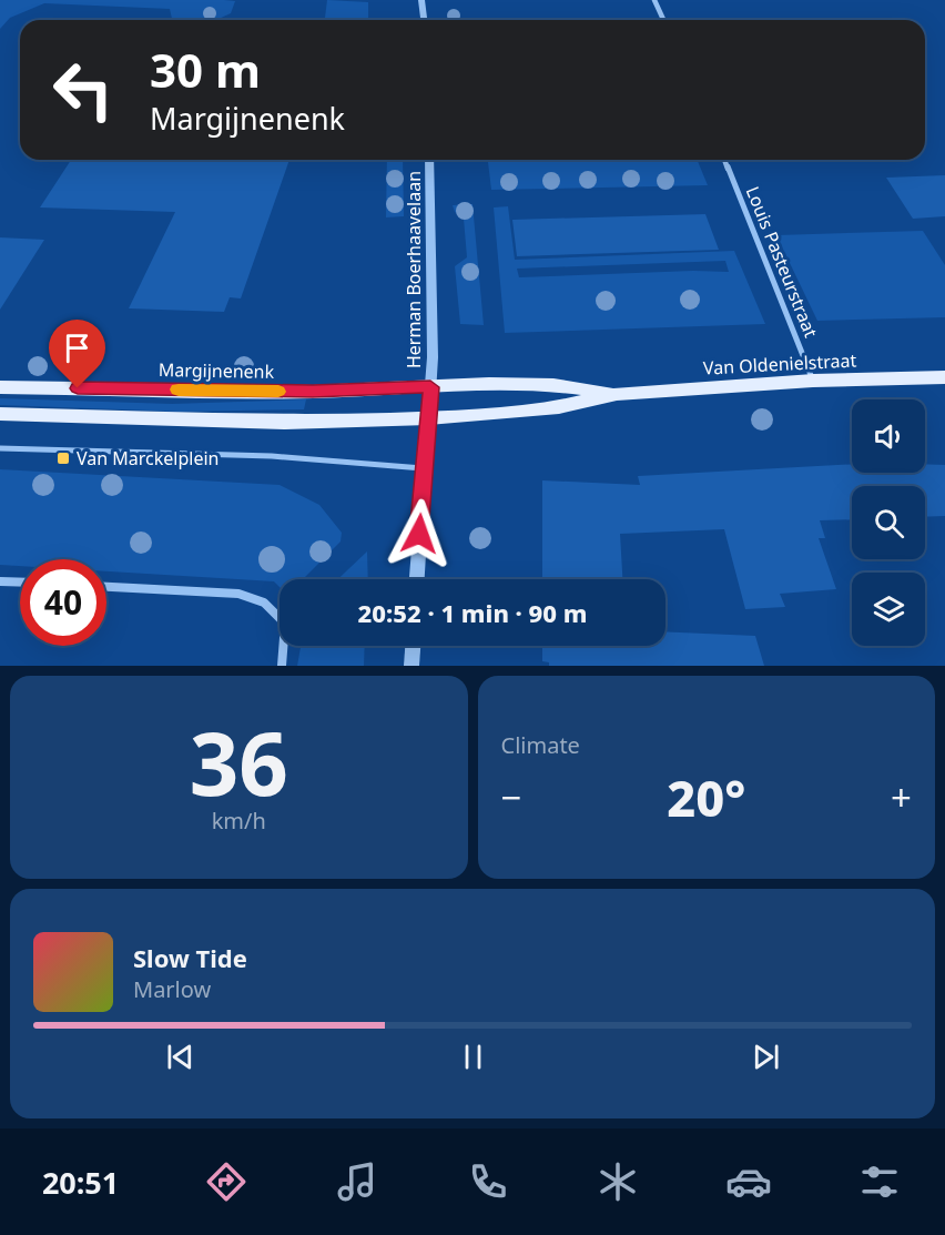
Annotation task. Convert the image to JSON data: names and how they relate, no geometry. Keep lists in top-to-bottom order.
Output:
{
  "streets": {
    "main road": ["Van Oldenielstraat", "Margijnenenk"],
    "street": ["Louis Pasteurstraat", "Herman Boerhaavelaan"]
  },
  "crossings": [
    ["Louis Pasteurstraat", "Van Oldenielstraat"],
    ["Herman Boerhaavelaan", "Van Oldenielstraat"],
    ["Herman Boerhaavelaan", "Margijnenenk"],
    ["Van Oldenielstraat", "Margijnenenk"]
  ],
  "places": {
    "transit": ["Van Marckelplein"]
  },
  "page": {
    "turn": ["30 m", "Margijnenenk"],
    "limit": "40",
    "trip": "20:52 · 1 min · 90 m",
    "tile": [
      ["36", "km/h"],
      "Climate"
    ],
    "heat": ["−", "20°", "+"],
    "song": ["Slow Tide", "Marlow"],
    "tabs": "20:51"
  }
}
